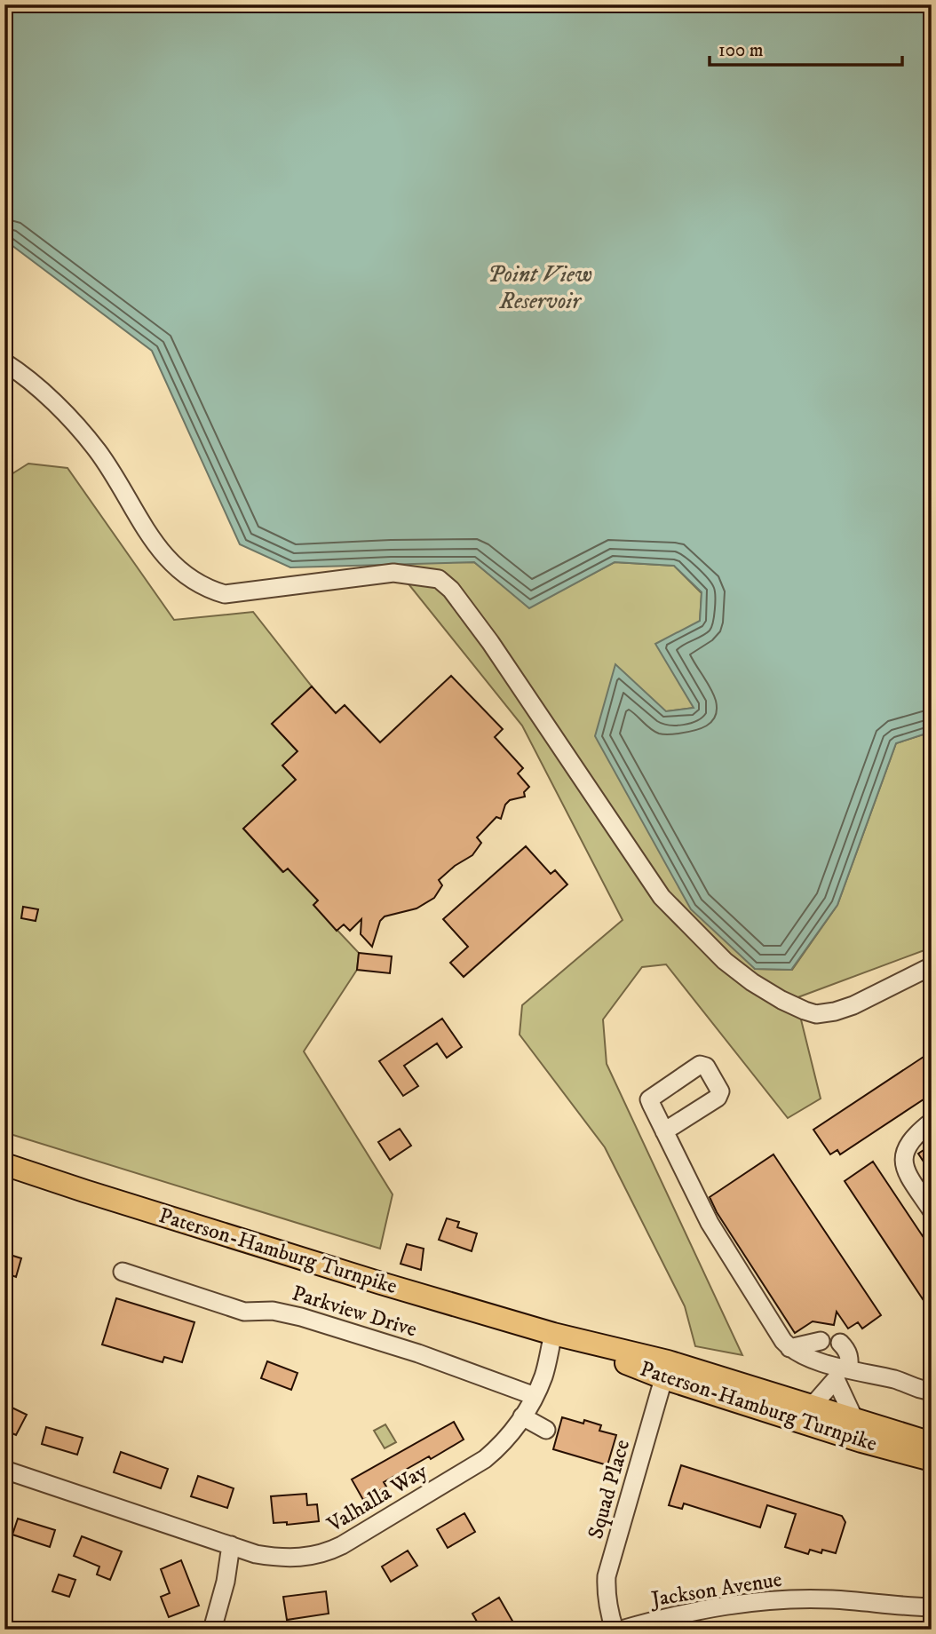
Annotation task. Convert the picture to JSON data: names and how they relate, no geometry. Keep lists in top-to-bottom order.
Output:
{
  "streets": {
    "main road": ["Paterson-Hamburg Turnpike"],
    "street": [
      "Parkview Drive",
      "Squad Place",
      "Valhalla Way",
      "Jackson Avenue"
    ]
  },
  "crossings": [
    ["Paterson-Hamburg Turnpike", "Squad Place"],
    ["Paterson-Hamburg Turnpike", "Valhalla Way"],
    ["Parkview Drive", "Valhalla Way"]
  ],
  "water": ["Point View Reservoir"],
  "scale_bar": "100 m"
}
